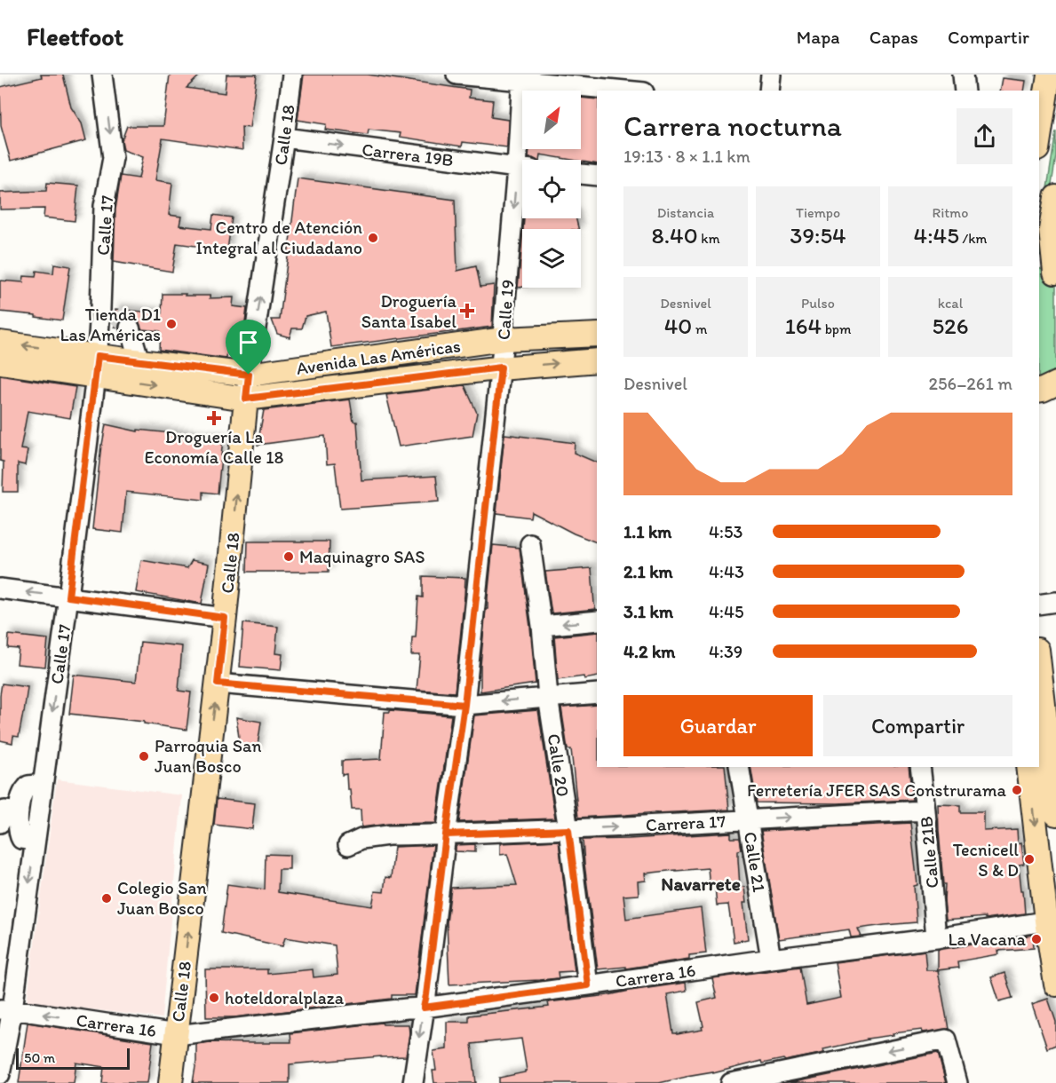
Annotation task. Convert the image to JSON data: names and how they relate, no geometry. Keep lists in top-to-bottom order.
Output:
{
  "streets": {
    "main road": ["Calle 18", "Avenida Las Américas"],
    "street": [
      "Carrera 19B",
      "Calle 17",
      "Calle 19",
      "Calle 20",
      "Carrera 17",
      "Calle 21B",
      "Calle 21",
      "Carrera 16"
    ]
  },
  "crossings": [
    ["Calle 18", "Carrera 19B"],
    ["Calle 18", "Avenida Las Américas"],
    ["Calle 18", "Carrera 16"],
    ["Calle 17", "Avenida Las Américas"],
    ["Calle 17", "Carrera 16"],
    ["Calle 19", "Avenida Las Américas"],
    ["Calle 19", "Carrera 17"],
    ["Calle 19", "Carrera 16"],
    ["Calle 20", "Carrera 17"],
    ["Calle 20", "Carrera 16"],
    ["Carrera 17", "Calle 21B"],
    ["Carrera 17", "Calle 21"],
    ["Calle 21B", "Carrera 16"],
    ["Calle 21", "Carrera 16"]
  ],
  "one_way": ["Calle 18", "Calle 17", "Carrera 17"],
  "districts": ["Navarrete"],
  "places": {
    "other": [
      "Centro de Atención Integral al Ciudadano",
      "Tienda D1 Las Américas",
      "Maquinagro SAS",
      "Parroquia San Juan Bosco",
      "Ferretería JFER SAS Construrama",
      "Tecnicell S & D",
      "Colegio San Juan Bosco",
      "La Vacana",
      "hoteldoralplaza"
    ],
    "health": ["Droguería Santa Isabel", "Droguería La Economía Calle 18"]
  },
  "scale_bar": "50 m",
  "north": "top right",
  "page": {
    "header": "Fleetfoot",
    "nav": ["Mapa", "Capas", "Compartir"],
    "heading": ["Carrera nocturna", "19:13 · 8 × 1.1 km"],
    "stats": [
      ["Distancia", "8.40 km"],
      ["Tiempo", "39:54"],
      ["Ritmo", "4:45 /km"],
      ["Desnivel", "40 m"],
      ["Pulso", "164 bpm"],
      ["kcal", "526"]
    ],
    "chart": ["Desnivel", "256–261 m"],
    "list": [
      {
        "name": "1.1 km",
        "note": "4:53"
      },
      {
        "name": "2.1 km",
        "note": "4:43"
      },
      {
        "name": "3.1 km",
        "note": "4:45"
      },
      {
        "name": "4.2 km",
        "note": "4:39"
      }
    ],
    "buttons": ["Guardar", "Compartir"],
    "scale": "50 m"
  }
}
